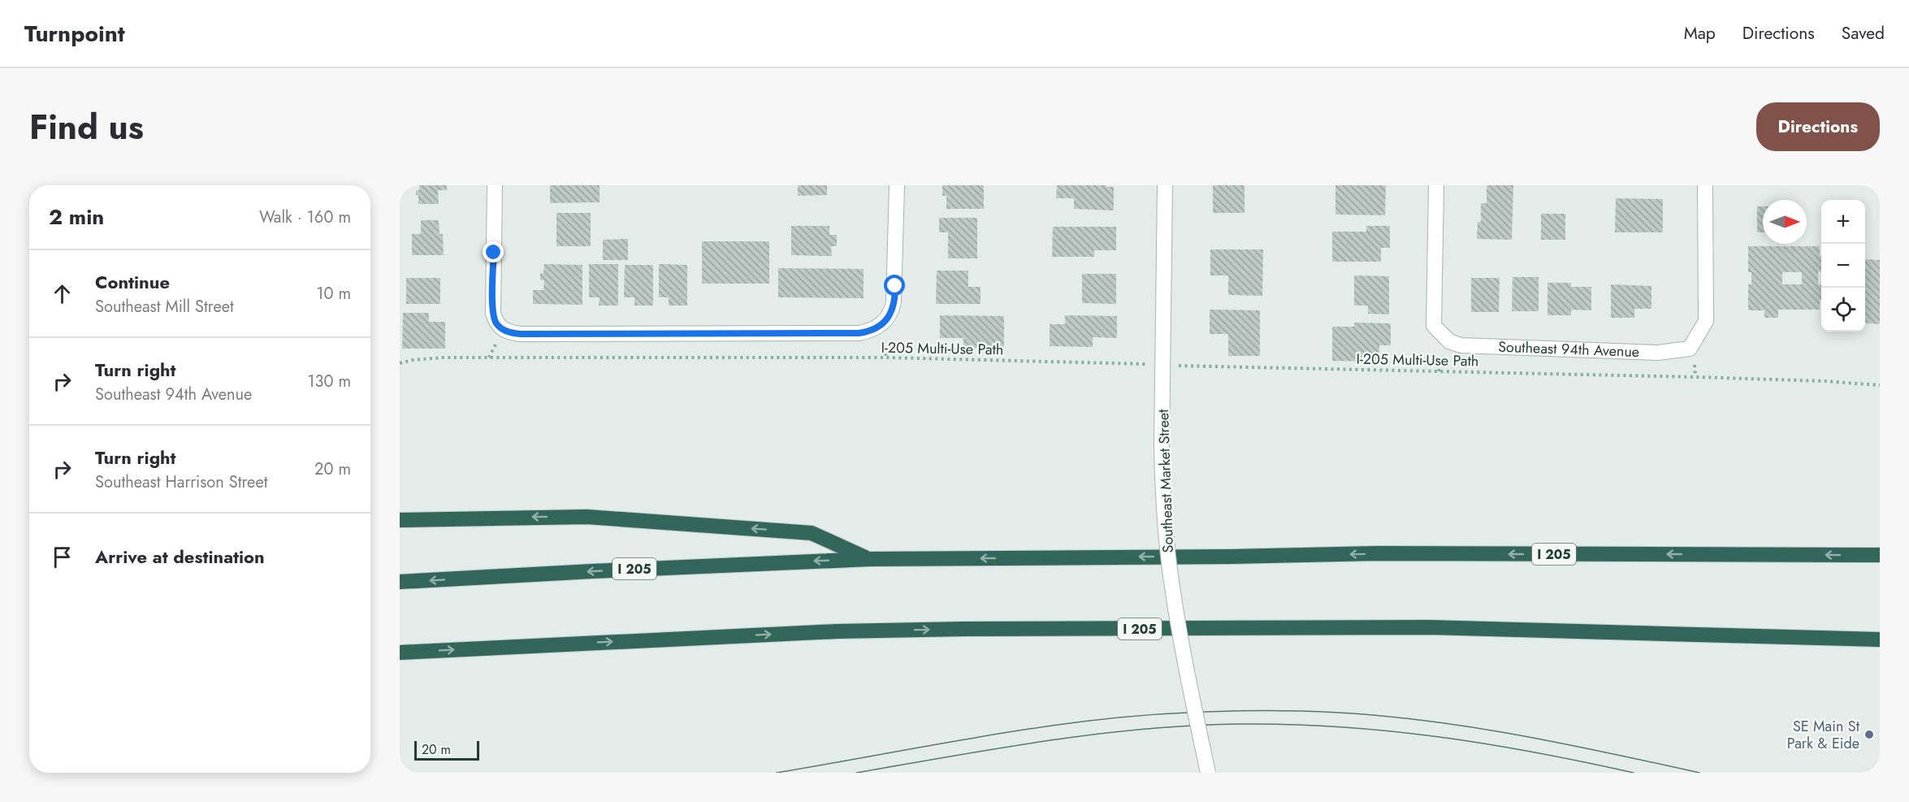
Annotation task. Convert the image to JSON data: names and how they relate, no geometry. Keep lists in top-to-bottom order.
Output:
{
  "streets": {
    "highway": ["I 205"],
    "street": ["Southeast 94th Avenue", "Southeast Market Street"],
    "path": ["I-205 Multi-Use Path"]
  },
  "places": ["SE Main St Park & Eide"],
  "scale_bar": "20 m",
  "north": "right",
  "page": {
    "header": "Turnpoint",
    "nav": ["Map", "Directions", "Saved"],
    "title": "Find us",
    "buttons": "Directions",
    "heading": ["2 min", "Walk · 160 m"],
    "map_buttons": ["+", "−"],
    "list": [
      ["Continue", "Southeast Mill Street", "10 m"],
      ["Turn right", "Southeast 94th Avenue", "130 m"],
      ["Turn right", "Southeast Harrison Street", "20 m"],
      "Arrive at destination"
    ],
    "scale": "20 m"
  }
}
